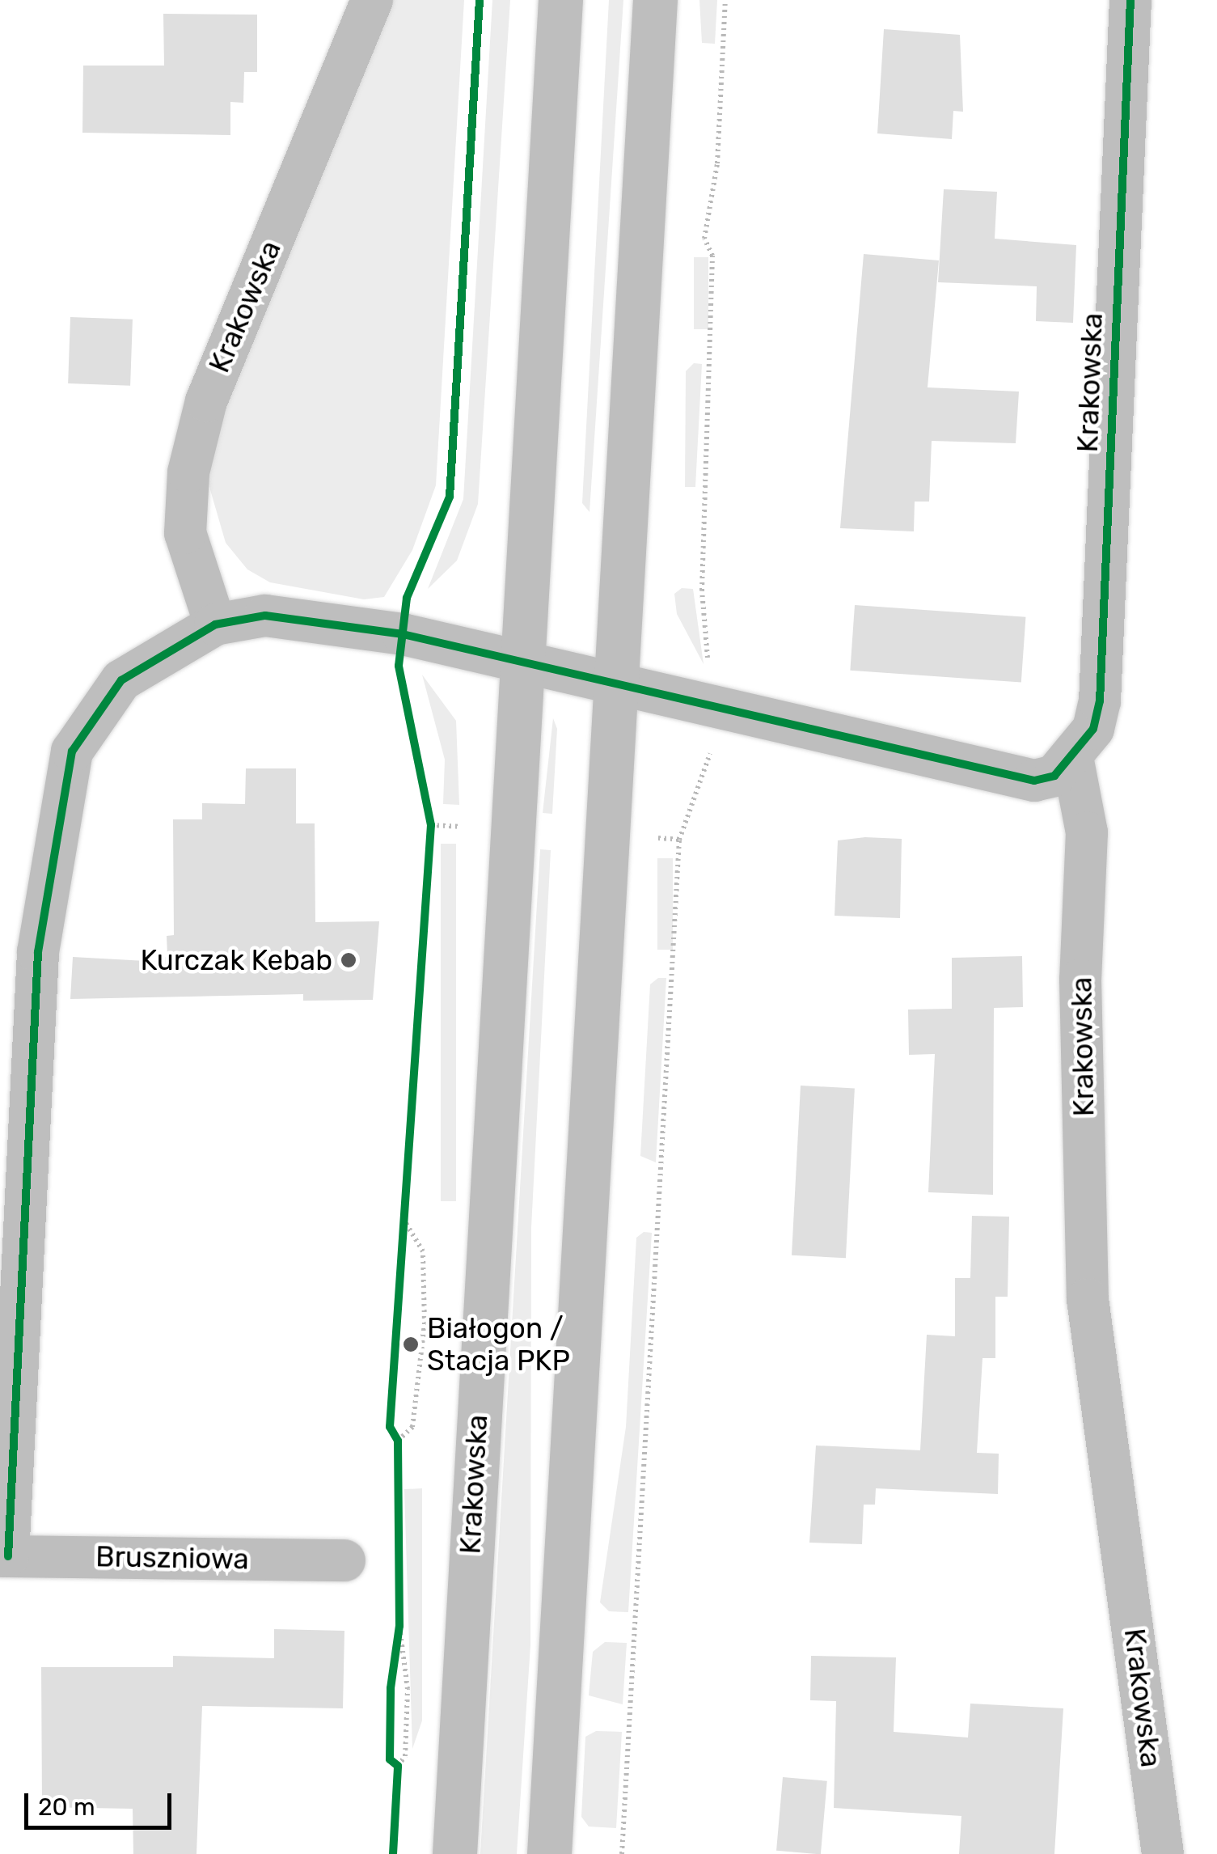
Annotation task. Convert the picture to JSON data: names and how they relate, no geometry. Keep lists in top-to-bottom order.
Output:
{
  "streets": {
    "main road": ["Krakowska"],
    "street": ["Bruszniowa"]
  },
  "places": ["Kurczak Kebab", "Białogon / Stacja PKP"],
  "scale_bar": "20 m"
}
